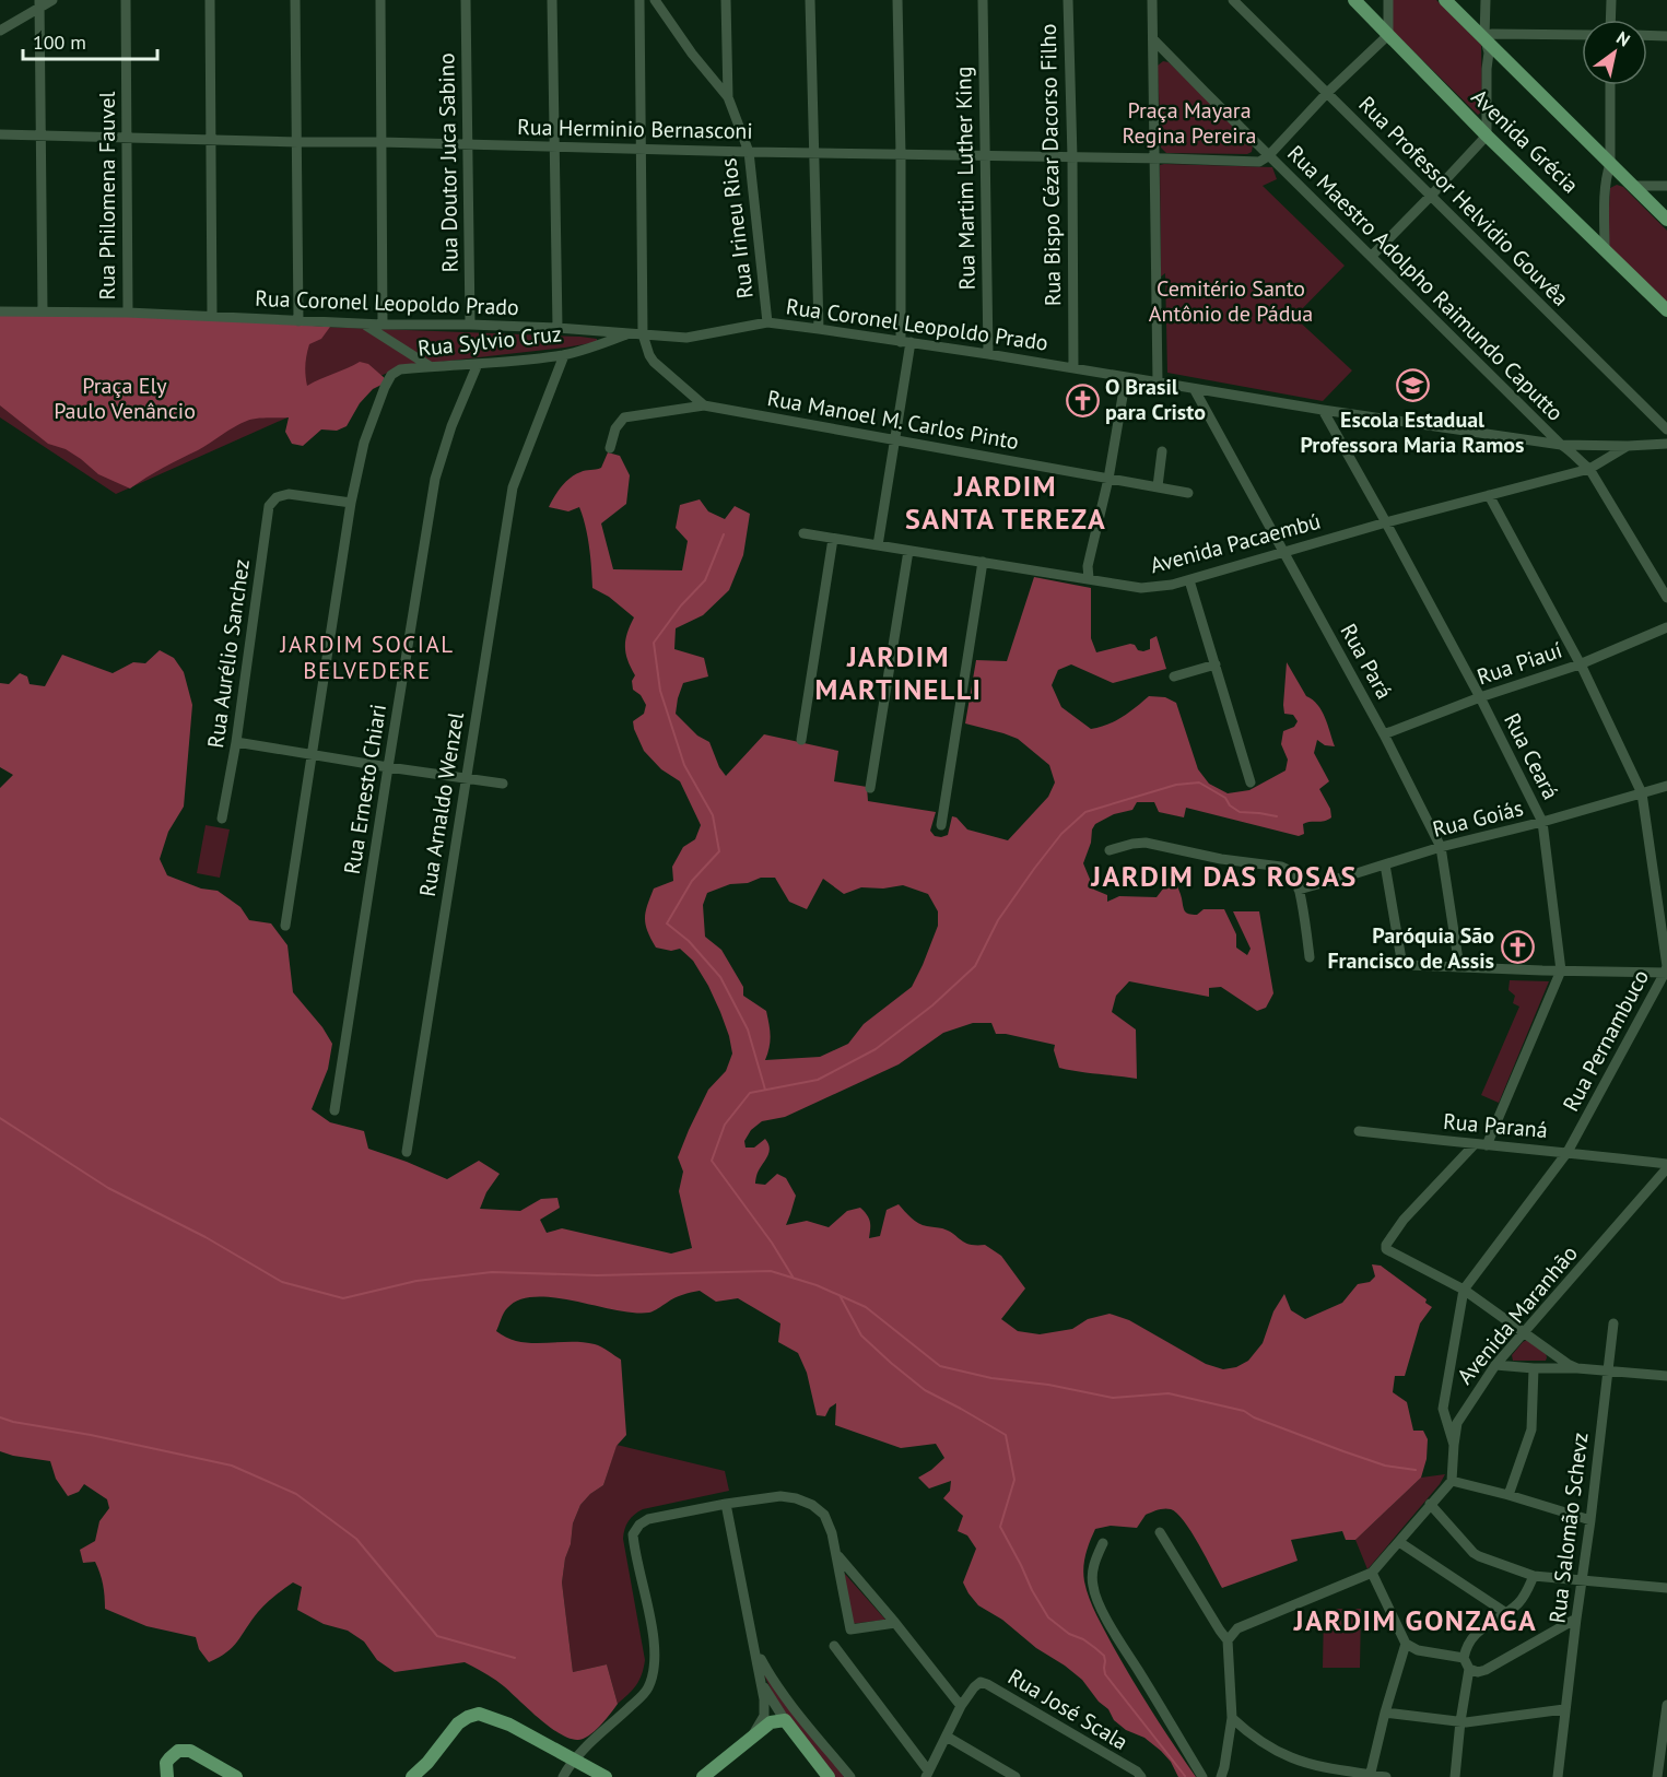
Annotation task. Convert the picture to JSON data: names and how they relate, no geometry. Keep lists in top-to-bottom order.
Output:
{
  "streets": {
    "main road": ["Avenida Grécia"],
    "street": [
      "Rua Herminio Bernasconi",
      "Rua Doutor Juca Sabino",
      "Rua Bispo Cézar Dacorso Filho",
      "Rua Martim Luther King",
      "Rua Philomena Fauvel",
      "Rua Professor Helvidio Gouvêa",
      "Rua Irineu Rios",
      "Rua Maestro Adolpho Raimundo Caputto",
      "Rua Coronel Leopoldo Prado",
      "Rua Sylvio Cruz",
      "Rua Manoel M. Carlos Pinto",
      "Avenida Pacaembú",
      "Rua Aurélio Sanchez",
      "Rua Pará",
      "Rua Piauí",
      "Rua Ceará",
      "Rua Ernesto Chiari",
      "Rua Arnaldo Wenzel",
      "Rua Goiás",
      "Rua Pernambuco",
      "Rua Paraná",
      "Avenida Maranhão",
      "Rua Salomão Schevz",
      "Rua José Scala"
    ]
  },
  "crossings": [
    ["Rua Herminio Bernasconi", "Rua Doutor Juca Sabino"],
    ["Rua Herminio Bernasconi", "Rua Bispo Cézar Dacorso Filho"],
    ["Rua Herminio Bernasconi", "Rua Martim Luther King"],
    ["Rua Herminio Bernasconi", "Rua Philomena Fauvel"],
    ["Rua Herminio Bernasconi", "Rua Irineu Rios"],
    ["Rua Herminio Bernasconi", "Rua Maestro Adolpho Raimundo Caputto"],
    ["Rua Doutor Juca Sabino", "Rua Coronel Leopoldo Prado"],
    ["Rua Bispo Cézar Dacorso Filho", "Rua Coronel Leopoldo Prado"],
    ["Rua Martim Luther King", "Rua Coronel Leopoldo Prado"],
    ["Rua Philomena Fauvel", "Rua Coronel Leopoldo Prado"],
    ["Rua Irineu Rios", "Rua Coronel Leopoldo Prado"],
    ["Rua Maestro Adolpho Raimundo Caputto", "Rua Coronel Leopoldo Prado"],
    ["Rua Maestro Adolpho Raimundo Caputto", "Avenida Pacaembú"],
    ["Rua Coronel Leopoldo Prado", "Rua Sylvio Cruz"],
    ["Rua Coronel Leopoldo Prado", "Avenida Pacaembú"],
    ["Rua Coronel Leopoldo Prado", "Rua Pará"],
    ["Rua Coronel Leopoldo Prado", "Rua Ceará"],
    ["Rua Sylvio Cruz", "Rua Aurélio Sanchez"],
    ["Rua Sylvio Cruz", "Rua Ernesto Chiari"],
    ["Rua Sylvio Cruz", "Rua Arnaldo Wenzel"],
    ["Avenida Pacaembú", "Rua Pará"],
    ["Avenida Pacaembú", "Rua Ceará"],
    ["Avenida Pacaembú", "Rua Pernambuco"],
    ["Rua Pará", "Rua Piauí"],
    ["Rua Pará", "Rua Goiás"],
    ["Rua Piauí", "Rua Ceará"],
    ["Rua Piauí", "Rua Pernambuco"],
    ["Rua Ceará", "Rua Goiás"],
    ["Rua Goiás", "Rua Pernambuco"],
    ["Rua Pernambuco", "Rua Paraná"],
    ["Rua Pernambuco", "Avenida Maranhão"],
    ["Rua Paraná", "Avenida Maranhão"]
  ],
  "districts": [
    "JARDIM SANTA TEREZA",
    "JARDIM SOCIAL BELVEDERE",
    "JARDIM MARTINELLI",
    "JARDIM DAS ROSAS",
    "JARDIM GONZAGA"
  ],
  "parks": ["Praça Mayara Regina Pereira", "Cemitério Santo Antônio de Pádua", "Praça Ely Paulo Venâncio"],
  "places": {
    "school or university": ["Escola Estadual Professora Maria Ramos"],
    "church": ["O Brasil para Cristo", "Paróquia São Francisco de Assis"]
  },
  "scale_bar": "100 m",
  "north": "top right"
}
